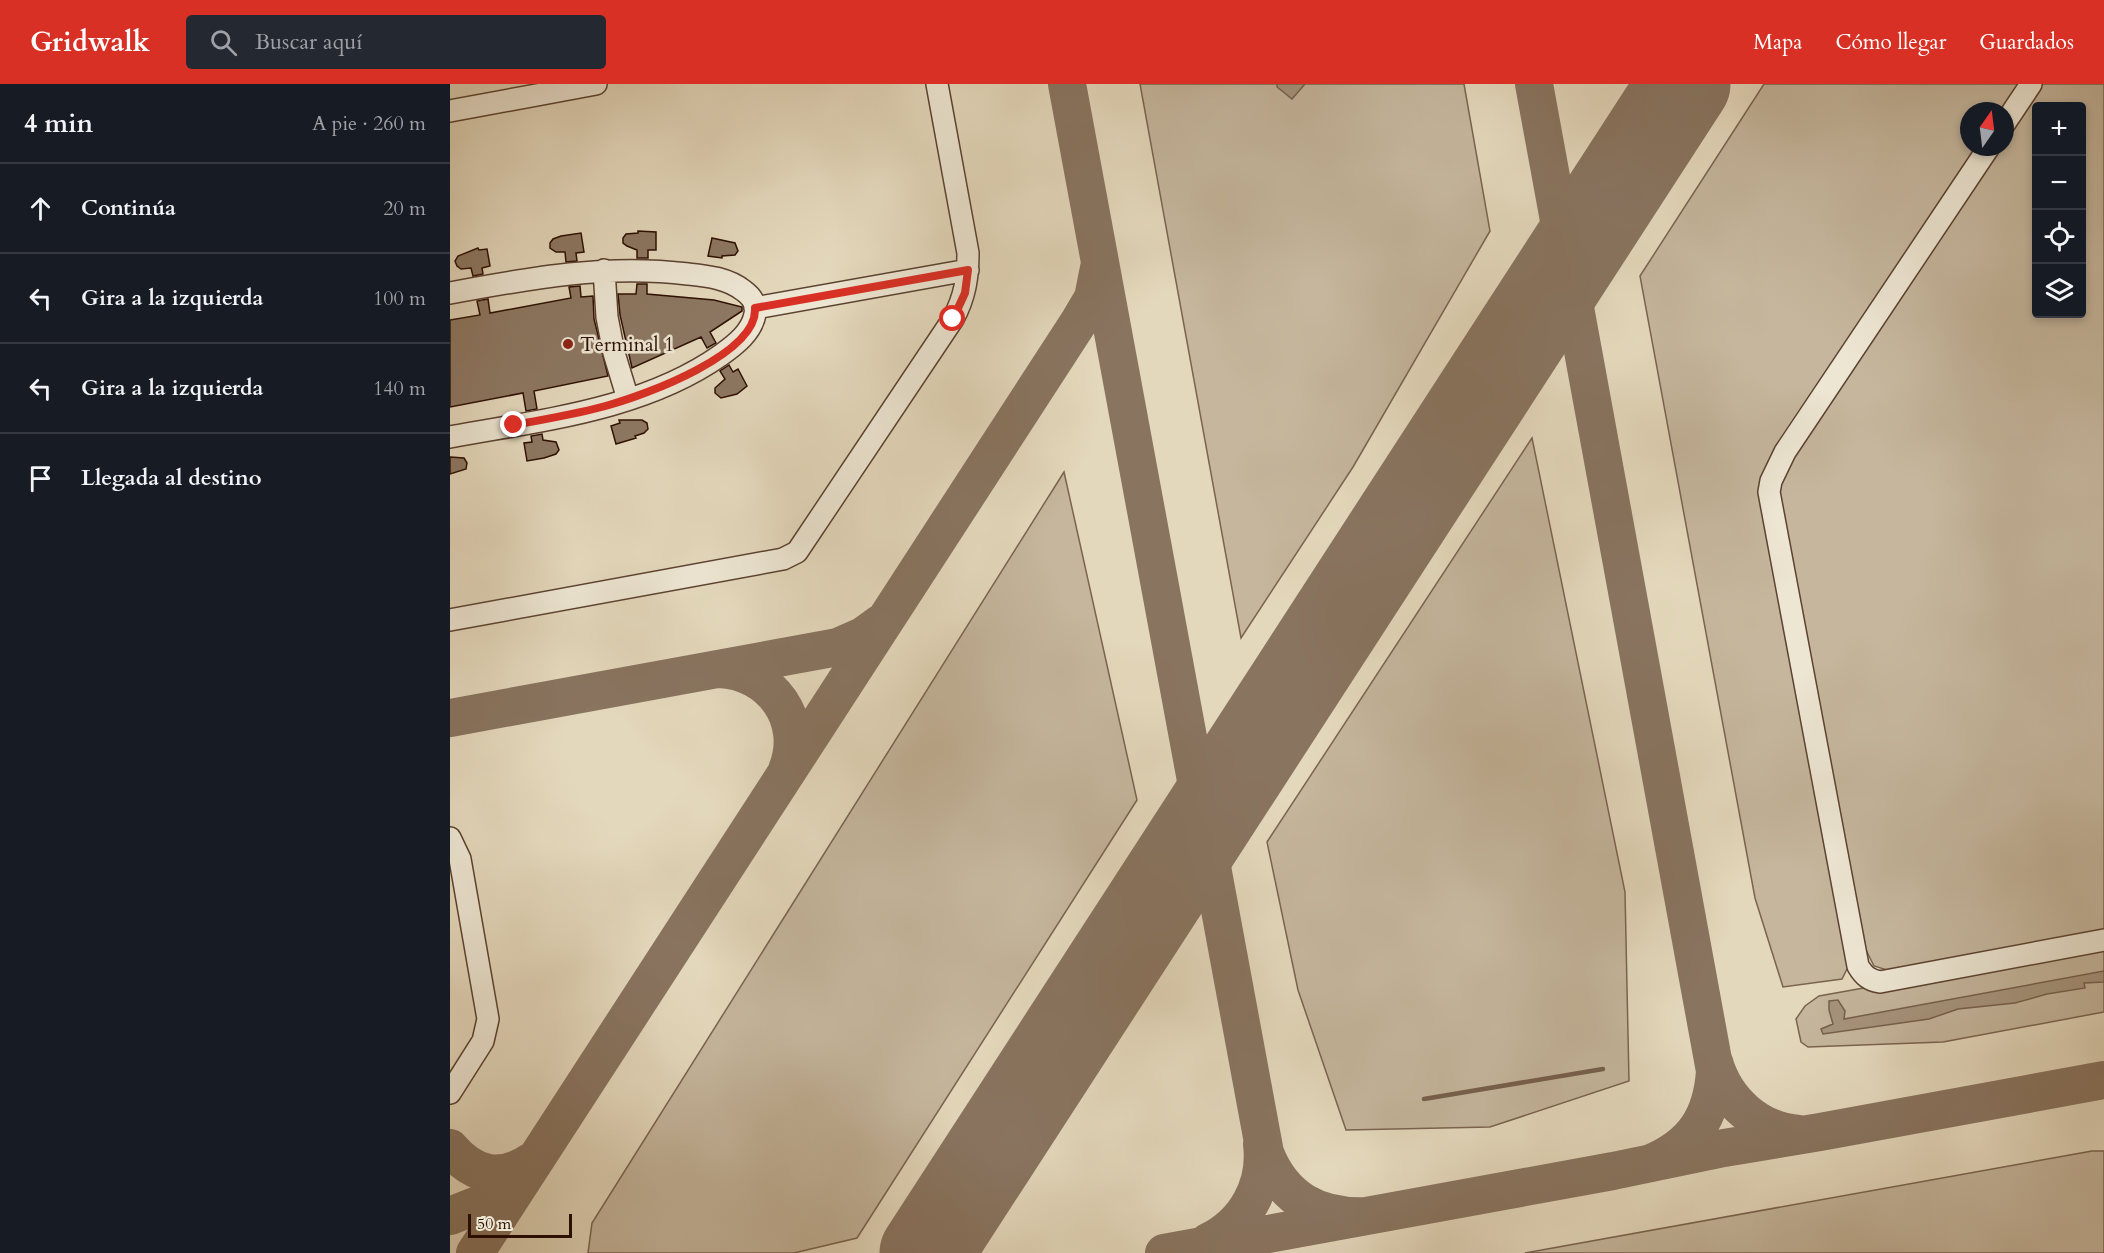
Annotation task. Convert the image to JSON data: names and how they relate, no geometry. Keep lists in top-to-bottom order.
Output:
{
  "places": ["Terminal 1"],
  "scale_bar": "50 m",
  "north": "top",
  "page": {
    "header": "Gridwalk",
    "search": "Buscar aquí",
    "nav": ["Mapa", "Cómo llegar", "Guardados"],
    "heading": ["4 min", "A pie · 260 m"],
    "map_buttons": ["+", "−"],
    "list": [
      ["Continúa", "20 m"],
      ["Gira a la izquierda", "100 m"],
      ["Gira a la izquierda", "140 m"],
      "Llegada al destino"
    ],
    "scale": "50 m"
  }
}
